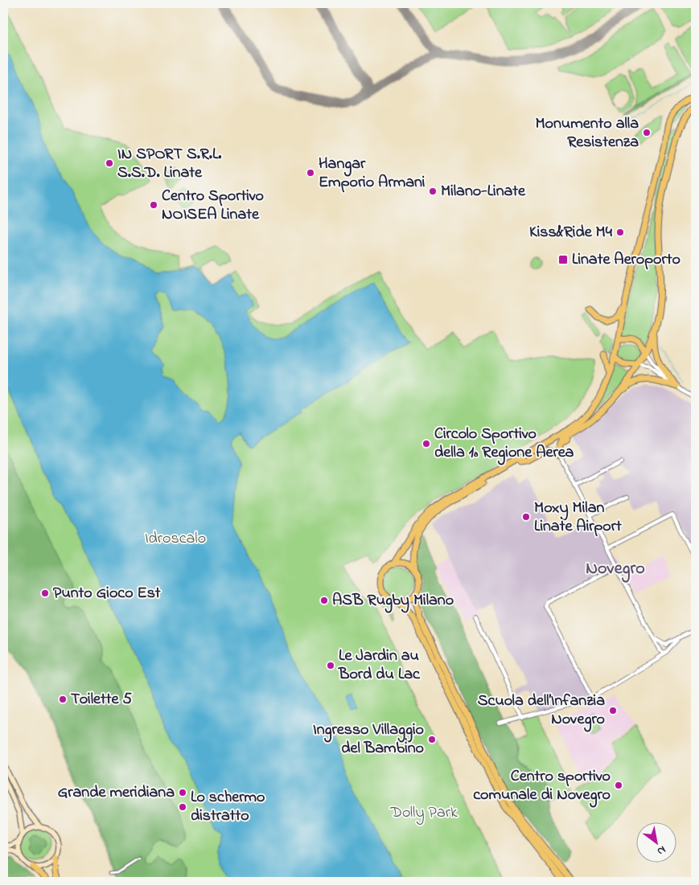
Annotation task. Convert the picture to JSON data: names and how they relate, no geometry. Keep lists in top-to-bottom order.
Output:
{
  "districts": ["Novegro"],
  "parks": ["Idroscalo", "Dolly Park"],
  "places": {
    "other": [
      "Monumento alla Resistenza",
      "IN SPORT S.R.L. S.S.D. Linate",
      "Hangar Emporio Armani",
      "Milano-Linate",
      "Centro Sportivo NOISEA Linate",
      "Kiss&Ride M4",
      "Circolo Sportivo della 1ª Regione Aerea",
      "Moxy Milan Linate Airport",
      "Punto Gioco Est",
      "ASB Rugby Milano",
      "Le Jardin au Bord du Lac",
      "Toilette 5",
      "Scuola dell’Infanzia Novegro",
      "Ingresso Villaggio del Bambino",
      "Centro sportivo comunale di Novegro",
      "Grande meridiana",
      "Lo schermo distratto"
    ],
    "transit": ["Linate Aeroporto"]
  },
  "north": "bottom right"
}
